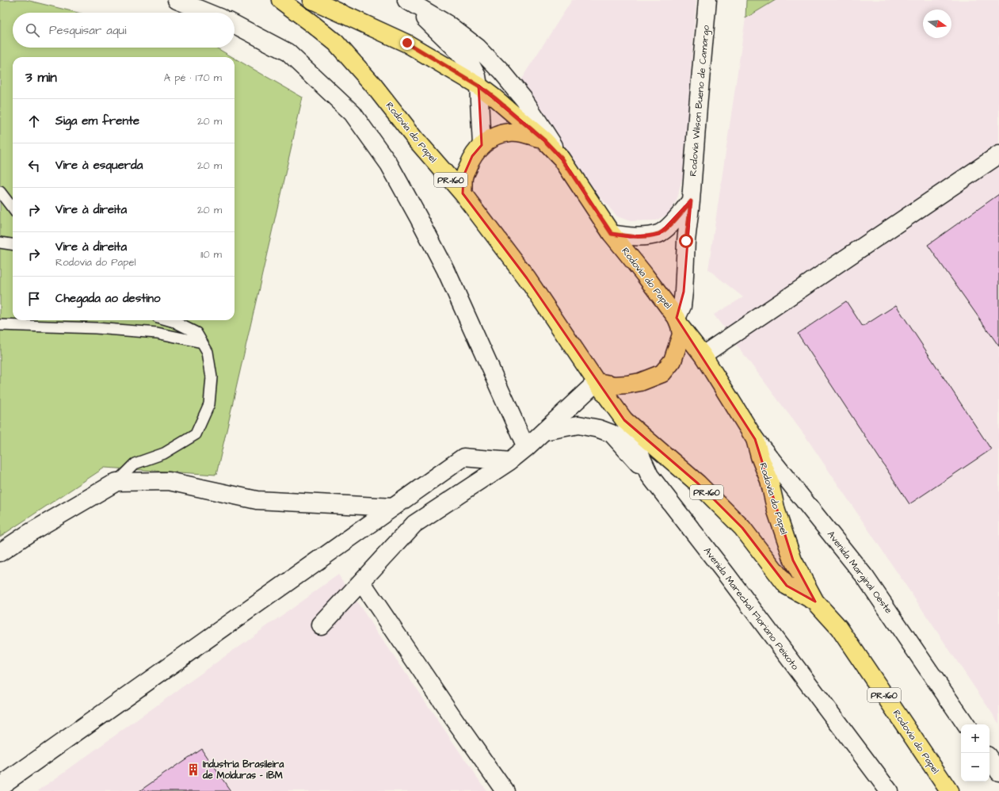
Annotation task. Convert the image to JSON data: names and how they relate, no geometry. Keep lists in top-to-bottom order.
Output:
{
  "streets": {
    "main road": ["Rodovia do Papel", "PR-160"],
    "street": ["Rodovia Wilson Bueno de Camargo", "Avenida Marginal Oeste", "Avenida Marechal Floriano Peixoto"]
  },
  "crossings": [
    ["Rodovia Wilson Bueno de Camargo", "Rodovia do Papel"],
    ["Rodovia do Papel", "PR-160"],
    ["Rodovia do Papel", "Avenida Marginal Oeste"],
    ["Rodovia do Papel", "Avenida Marechal Floriano Peixoto"]
  ],
  "places": {
    "building": ["Industria Brasileira de Molduras - IBM"]
  },
  "north": "right",
  "page": {
    "search": "Pesquisar aqui",
    "heading": ["3 min", "A pé · 170 m"],
    "list": [
      ["Siga em frente", "20 m"],
      ["Vire à esquerda", "20 m"],
      ["Vire à direita", "20 m"],
      ["Vire à direita", "Rodovia do Papel", "110 m"],
      "Chegada ao destino"
    ],
    "map_buttons": ["+", "−"]
  }
}
